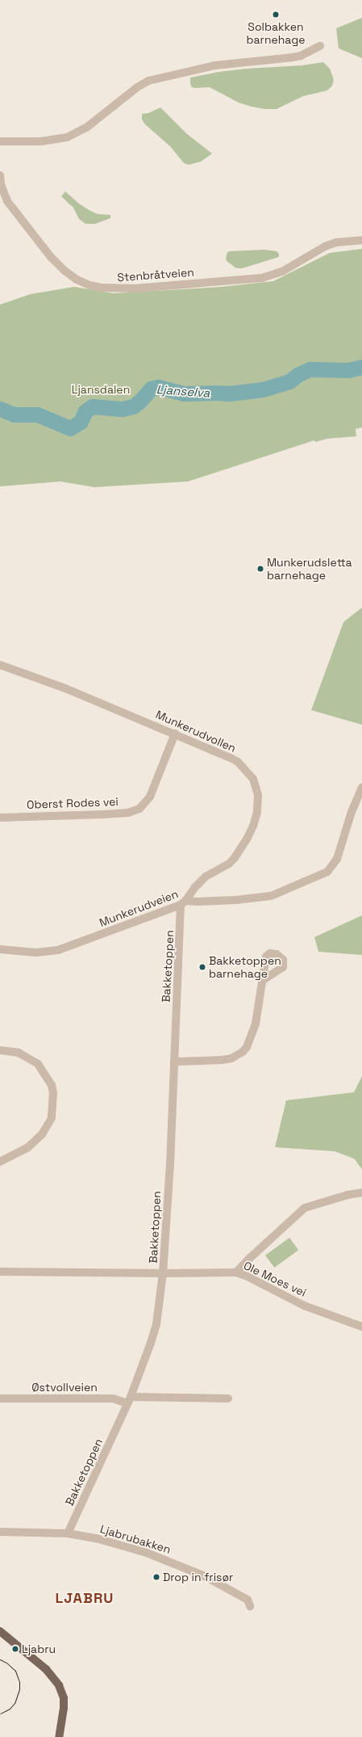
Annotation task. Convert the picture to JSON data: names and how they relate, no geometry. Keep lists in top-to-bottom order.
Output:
{
  "streets": {
    "street": [
      "Stenbråtveien",
      "Munkerudvollen",
      "Oberst Rodes vei",
      "Munkerudveien",
      "Bakketoppen",
      "Ole Moes vei",
      "Østvollveien",
      "Ljabrubakken"
    ]
  },
  "crossings": [
    ["Munkerudvollen", "Oberst Rodes vei"],
    ["Munkerudvollen", "Munkerudveien"],
    ["Munkerudvollen", "Bakketoppen"],
    ["Munkerudveien", "Bakketoppen"],
    ["Bakketoppen", "Ole Moes vei"],
    ["Bakketoppen", "Østvollveien"],
    ["Bakketoppen", "Ljabrubakken"]
  ],
  "districts": ["LJABRU"],
  "water": ["Ljanselva"],
  "parks": ["Ljansdalen"],
  "places": [
    "Solbakken barnehage",
    "Munkerudsletta barnehage",
    "Bakketoppen barnehage",
    "Drop in frisør",
    "Ljabru"
  ]
}
